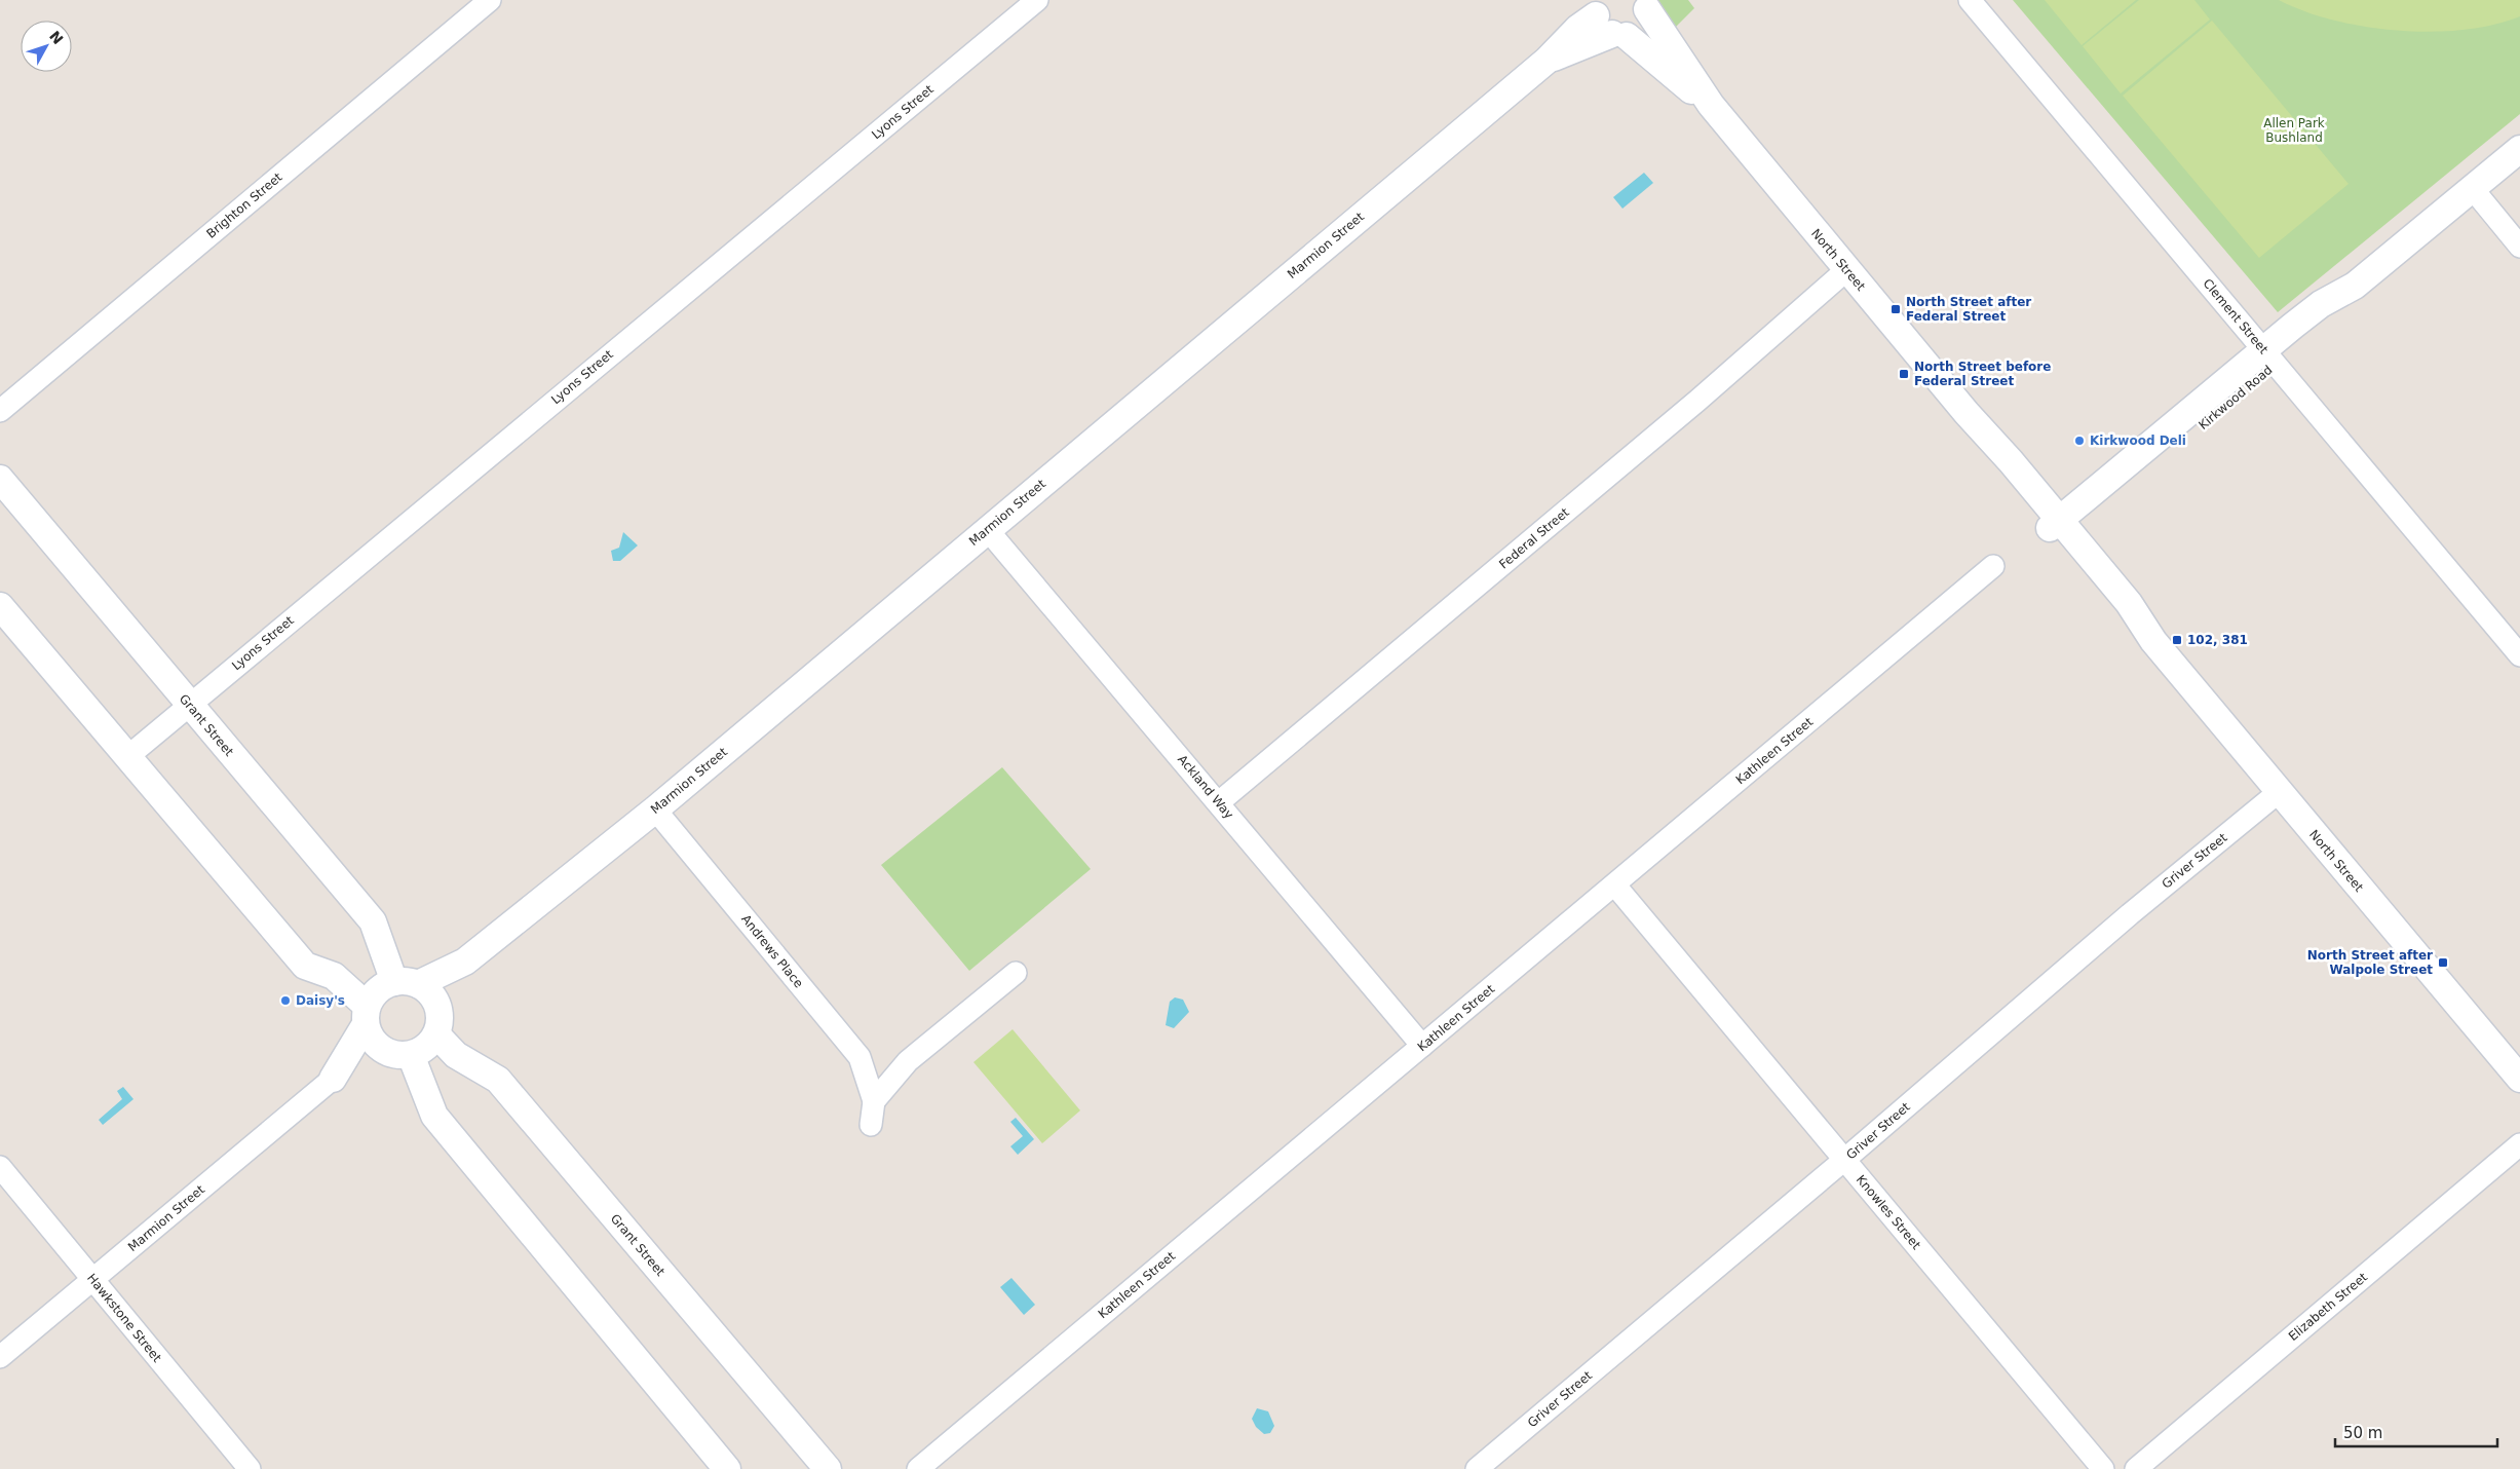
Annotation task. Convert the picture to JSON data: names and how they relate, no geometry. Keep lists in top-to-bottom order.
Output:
{
  "streets": {
    "street": [
      "Lyons Street",
      "Brighton Street",
      "Marmion Street",
      "North Street",
      "Clement Street",
      "Kirkwood Road",
      "Federal Street",
      "Grant Street",
      "Kathleen Street",
      "Ackland Way",
      "Griver Street",
      "Andrews Place",
      "Knowles Street",
      "Elizabeth Street",
      "Hawkstone Street"
    ]
  },
  "crossings": [
    ["Lyons Street", "Grant Street"],
    ["Marmion Street", "North Street"],
    ["Marmion Street", "Grant Street"],
    ["Marmion Street", "Ackland Way"],
    ["Marmion Street", "Andrews Place"],
    ["Marmion Street", "Hawkstone Street"],
    ["North Street", "Kirkwood Road"],
    ["North Street", "Federal Street"],
    ["North Street", "Griver Street"],
    ["Clement Street", "Kirkwood Road"],
    ["Federal Street", "Ackland Way"],
    ["Kathleen Street", "Ackland Way"],
    ["Kathleen Street", "Knowles Street"],
    ["Griver Street", "Knowles Street"]
  ],
  "parks": ["Allen Park Bushland"],
  "places": {
    "transit": [
      "North Street after Federal Street",
      "North Street before Federal Street",
      "102, 381",
      "North Street after Walpole Street"
    ],
    "other": ["Kirkwood Deli", "Daisy's"]
  },
  "scale_bar": "50 m",
  "north": "top right"
}
